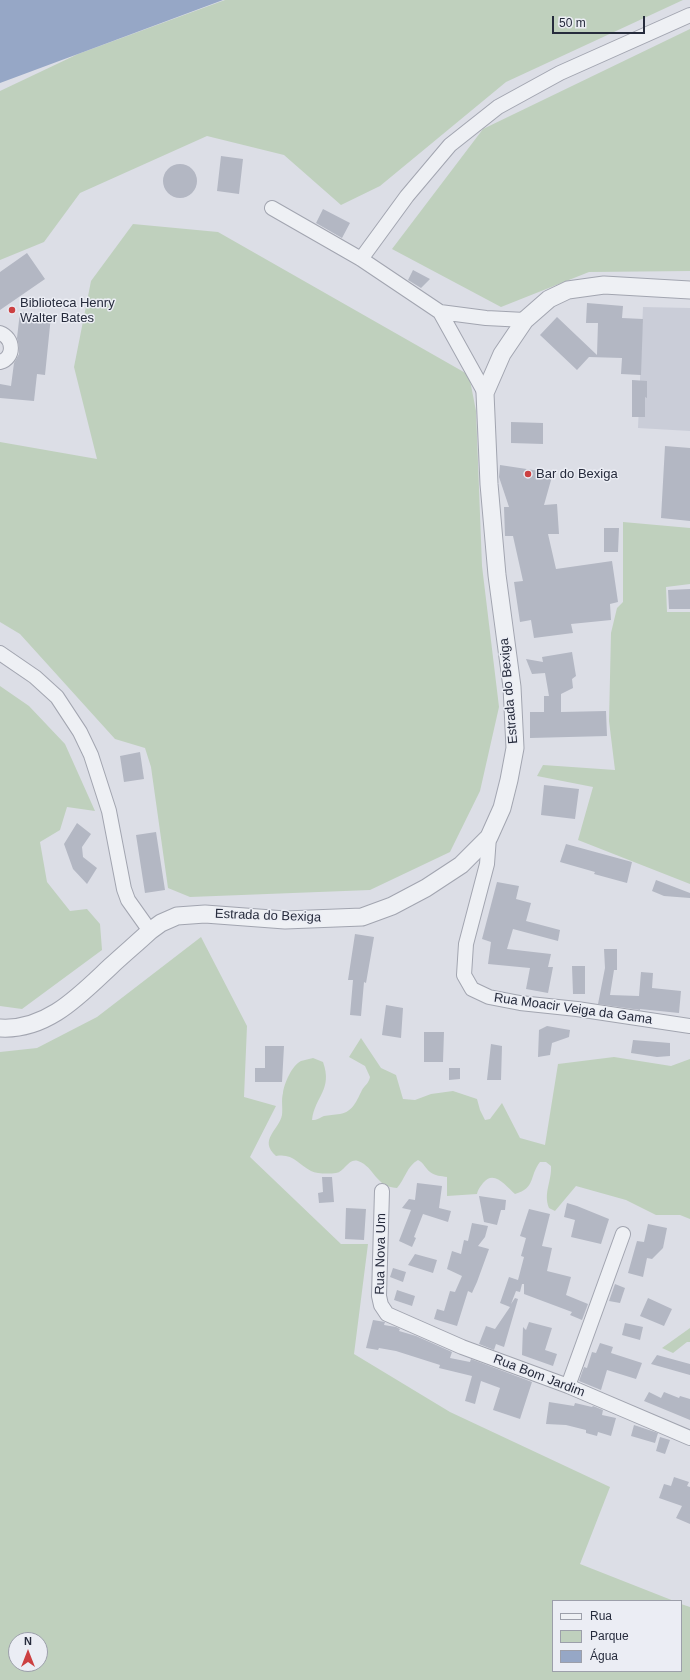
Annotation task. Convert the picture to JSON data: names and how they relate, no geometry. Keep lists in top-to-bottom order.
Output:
{
  "streets": {
    "street": [
      "Estrada do Bexiga",
      "Rua Moacir Veiga da Gama",
      "Rua Nova Um",
      "Rua Bom Jardim"
    ]
  },
  "crossings": [
    ["Estrada do Bexiga", "Rua Moacir Veiga da Gama"],
    ["Rua Nova Um", "Rua Bom Jardim"]
  ],
  "places": ["Biblioteca Henry Walter Bates", "Bar do Bexiga"],
  "legend": ["Rua", "Parque", "Água"],
  "scale_bar": "50 m",
  "north": "top"
}
